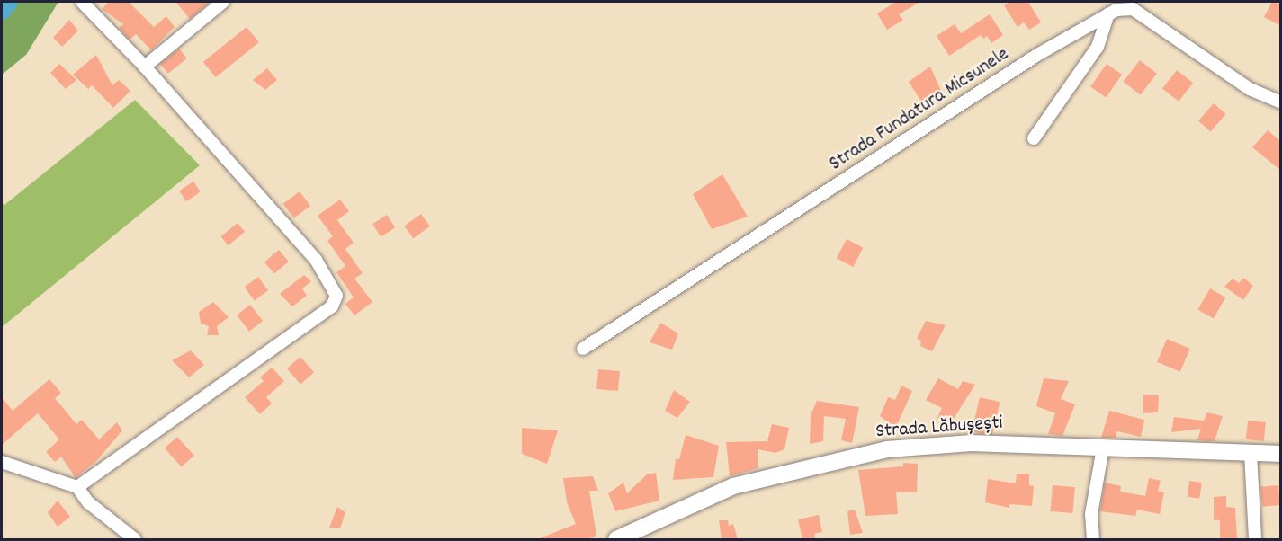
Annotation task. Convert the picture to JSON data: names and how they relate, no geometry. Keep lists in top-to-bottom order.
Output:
{
  "streets": {
    "street": ["Strada Fundatura Micsunele", "Strada Lăbușești"]
  }
}
